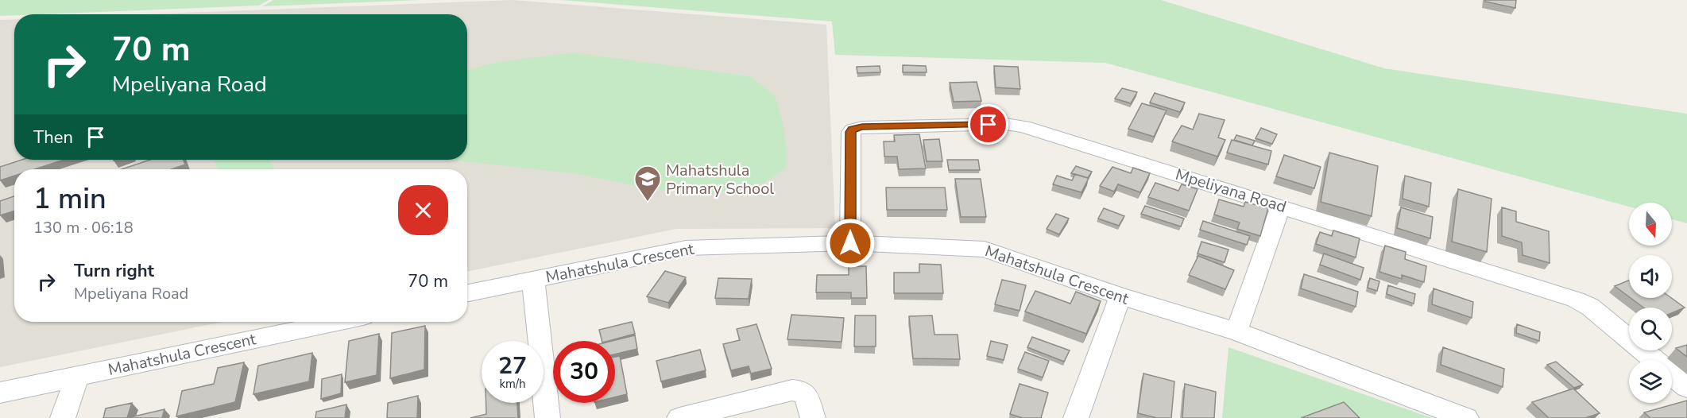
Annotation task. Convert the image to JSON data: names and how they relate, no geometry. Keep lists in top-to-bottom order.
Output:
{
  "streets": {
    "street": ["Mpeliyana Road", "Mahatshula Crescent"]
  },
  "crossings": [
    ["Mpeliyana Road", "Mahatshula Crescent"]
  ],
  "places": {
    "school or university": ["Mahatshula Primary School"]
  },
  "north": "bottom",
  "page": {
    "turn": ["70 m", "Mpeliyana Road"],
    "then": "Then",
    "heading": ["1 min", "130 m · 06:18"],
    "list": [
      {
        "name": "Turn right",
        "note": "Mpeliyana Road",
        "value": "70 m"
      }
    ],
    "speed": "27 km/h",
    "limit": "30"
  }
}
